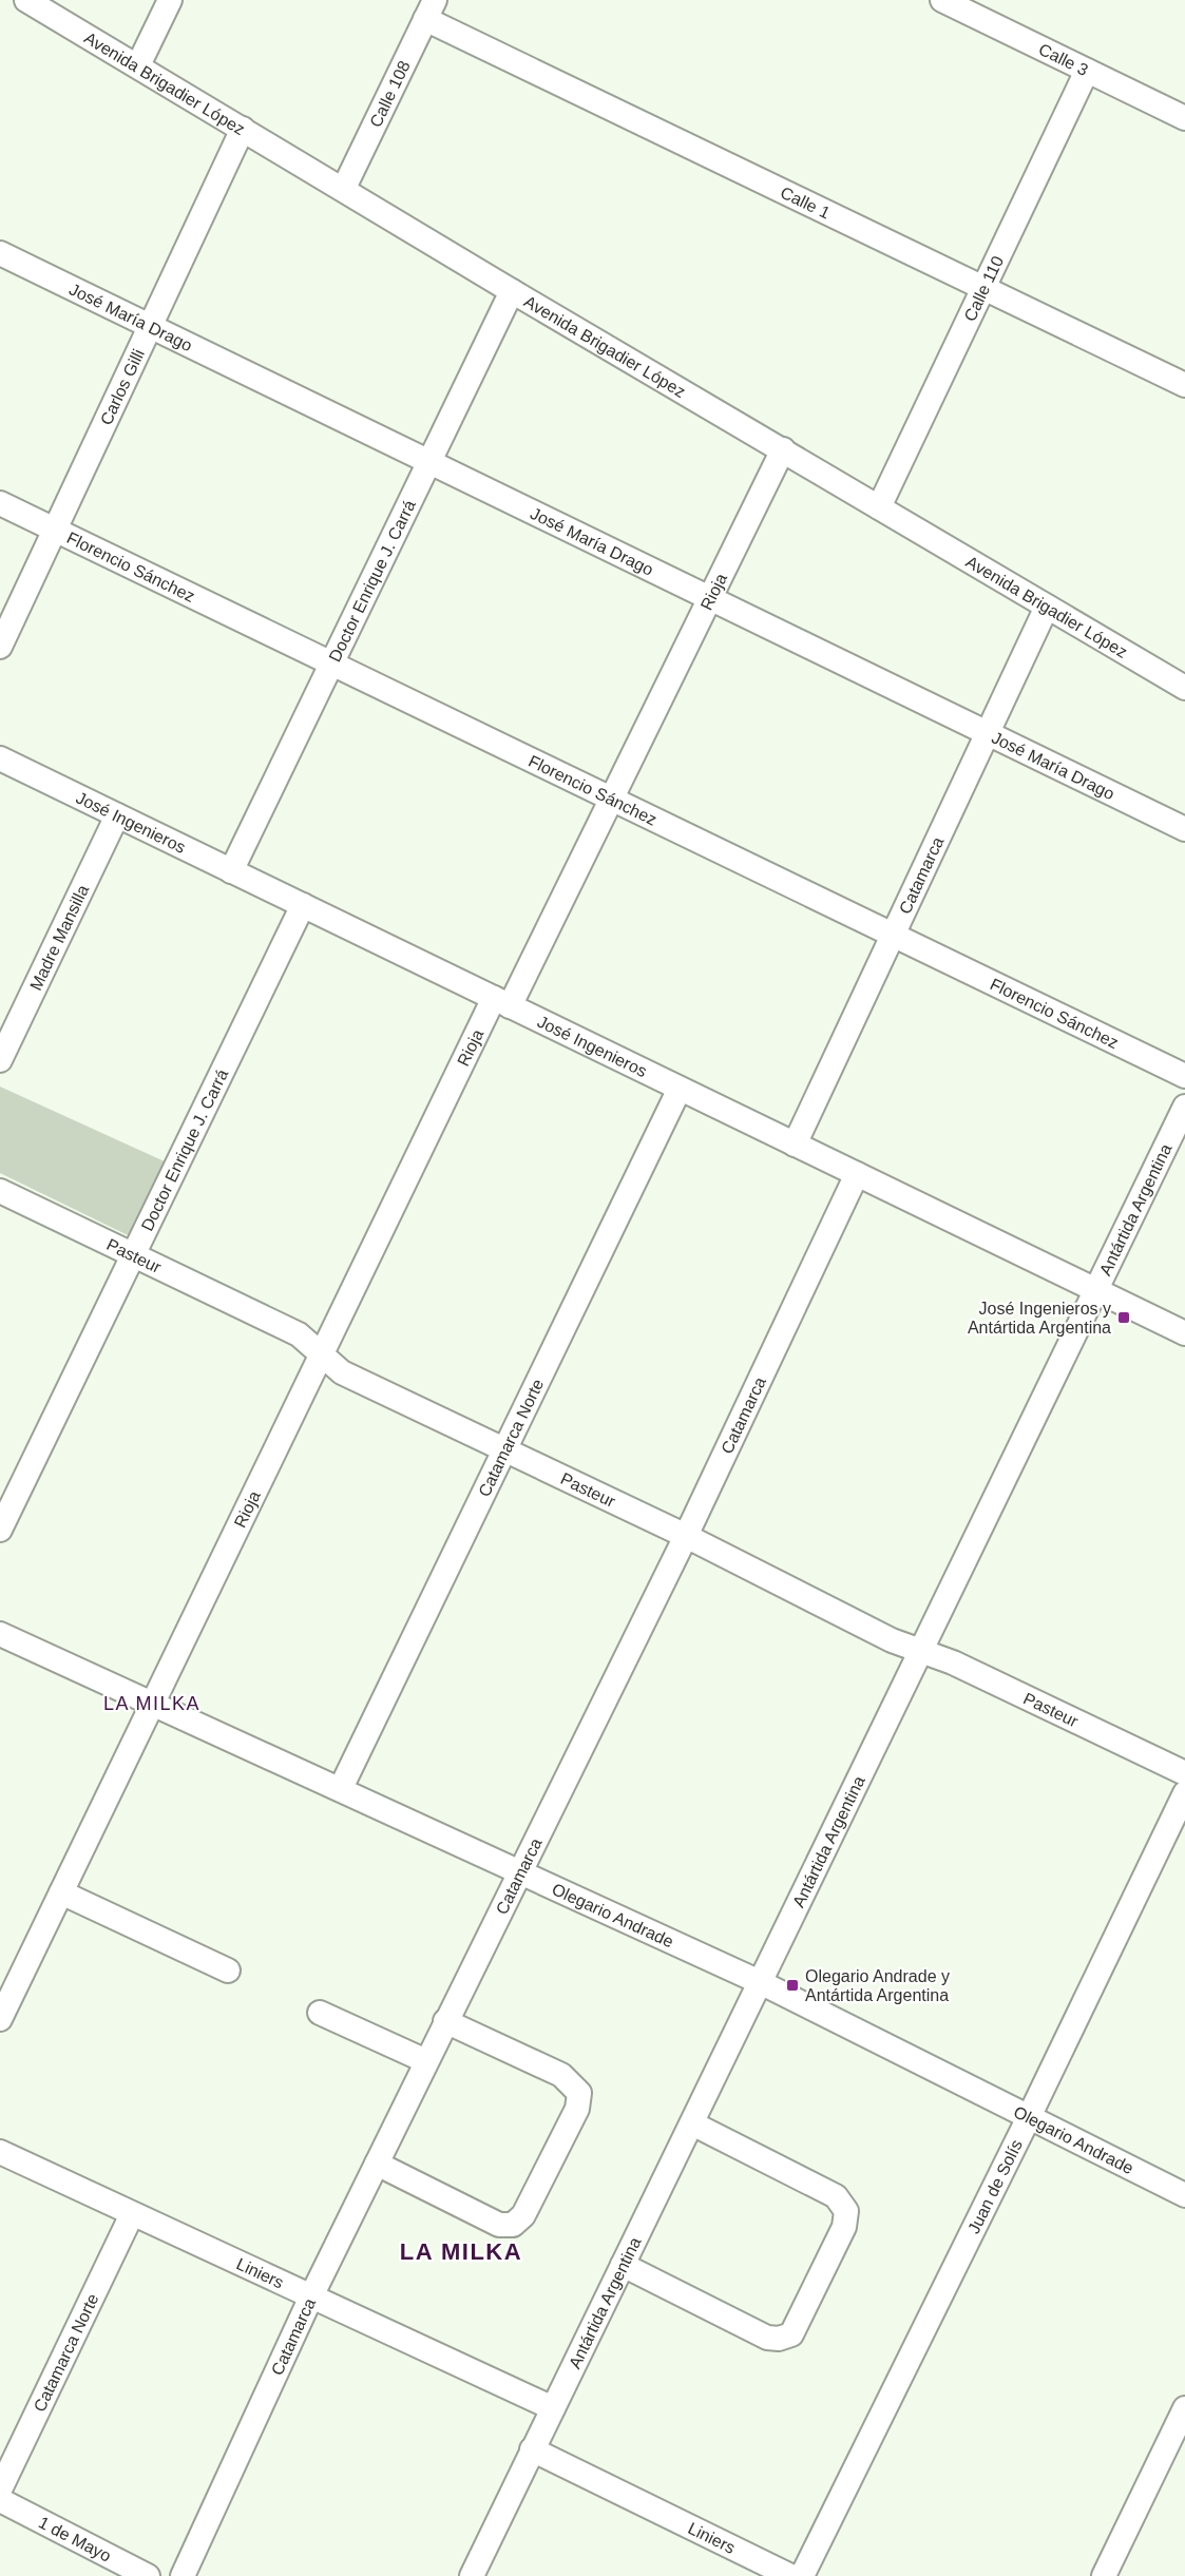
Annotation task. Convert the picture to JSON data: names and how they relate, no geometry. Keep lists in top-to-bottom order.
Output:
{
  "streets": {
    "street": [
      "Calle 3",
      "Avenida Brigadier López",
      "Calle 108",
      "Calle 1",
      "Calle 110",
      "José María Drago",
      "Carlos Gilli",
      "Florencio Sánchez",
      "Doctor Enrique J. Carrá",
      "Rioja",
      "José Ingenieros",
      "Catamarca",
      "Madre Mansilla",
      "Antártida Argentina",
      "Pasteur",
      "Catamarca Norte",
      "Olegario Andrade",
      "Juan de Solís",
      "Liniers",
      "1 de Mayo"
    ]
  },
  "crossings": [
    ["Calle 3", "Calle 110"],
    ["Avenida Brigadier López", "Calle 108"],
    ["Avenida Brigadier López", "Calle 110"],
    ["Avenida Brigadier López", "Carlos Gilli"],
    ["Avenida Brigadier López", "Doctor Enrique J. Carrá"],
    ["Avenida Brigadier López", "Rioja"],
    ["Avenida Brigadier López", "Catamarca"],
    ["Calle 108", "Calle 1"],
    ["Calle 1", "Calle 110"],
    ["José María Drago", "Carlos Gilli"],
    ["José María Drago", "Doctor Enrique J. Carrá"],
    ["José María Drago", "Rioja"],
    ["José María Drago", "Catamarca"],
    ["Carlos Gilli", "Florencio Sánchez"],
    ["Florencio Sánchez", "Doctor Enrique J. Carrá"],
    ["Florencio Sánchez", "Rioja"],
    ["Florencio Sánchez", "Catamarca"],
    ["Doctor Enrique J. Carrá", "José Ingenieros"],
    ["Doctor Enrique J. Carrá", "Pasteur"],
    ["Rioja", "José Ingenieros"],
    ["Rioja", "Pasteur"],
    ["Rioja", "Olegario Andrade"],
    ["José Ingenieros", "Catamarca"],
    ["José Ingenieros", "Madre Mansilla"],
    ["José Ingenieros", "Antártida Argentina"],
    ["José Ingenieros", "Catamarca Norte"],
    ["Catamarca", "Pasteur"],
    ["Catamarca", "Olegario Andrade"],
    ["Catamarca", "Liniers"],
    ["Antártida Argentina", "Pasteur"],
    ["Antártida Argentina", "Olegario Andrade"],
    ["Antártida Argentina", "Liniers"],
    ["Pasteur", "Catamarca Norte"],
    ["Catamarca Norte", "Olegario Andrade"],
    ["Catamarca Norte", "Liniers"],
    ["Olegario Andrade", "Juan de Solís"]
  ],
  "districts": ["LA MILKA", "LA MILKA"],
  "places": {
    "transit": ["José Ingenieros y Antártida Argentina", "Olegario Andrade y Antártida Argentina"]
  }
}
